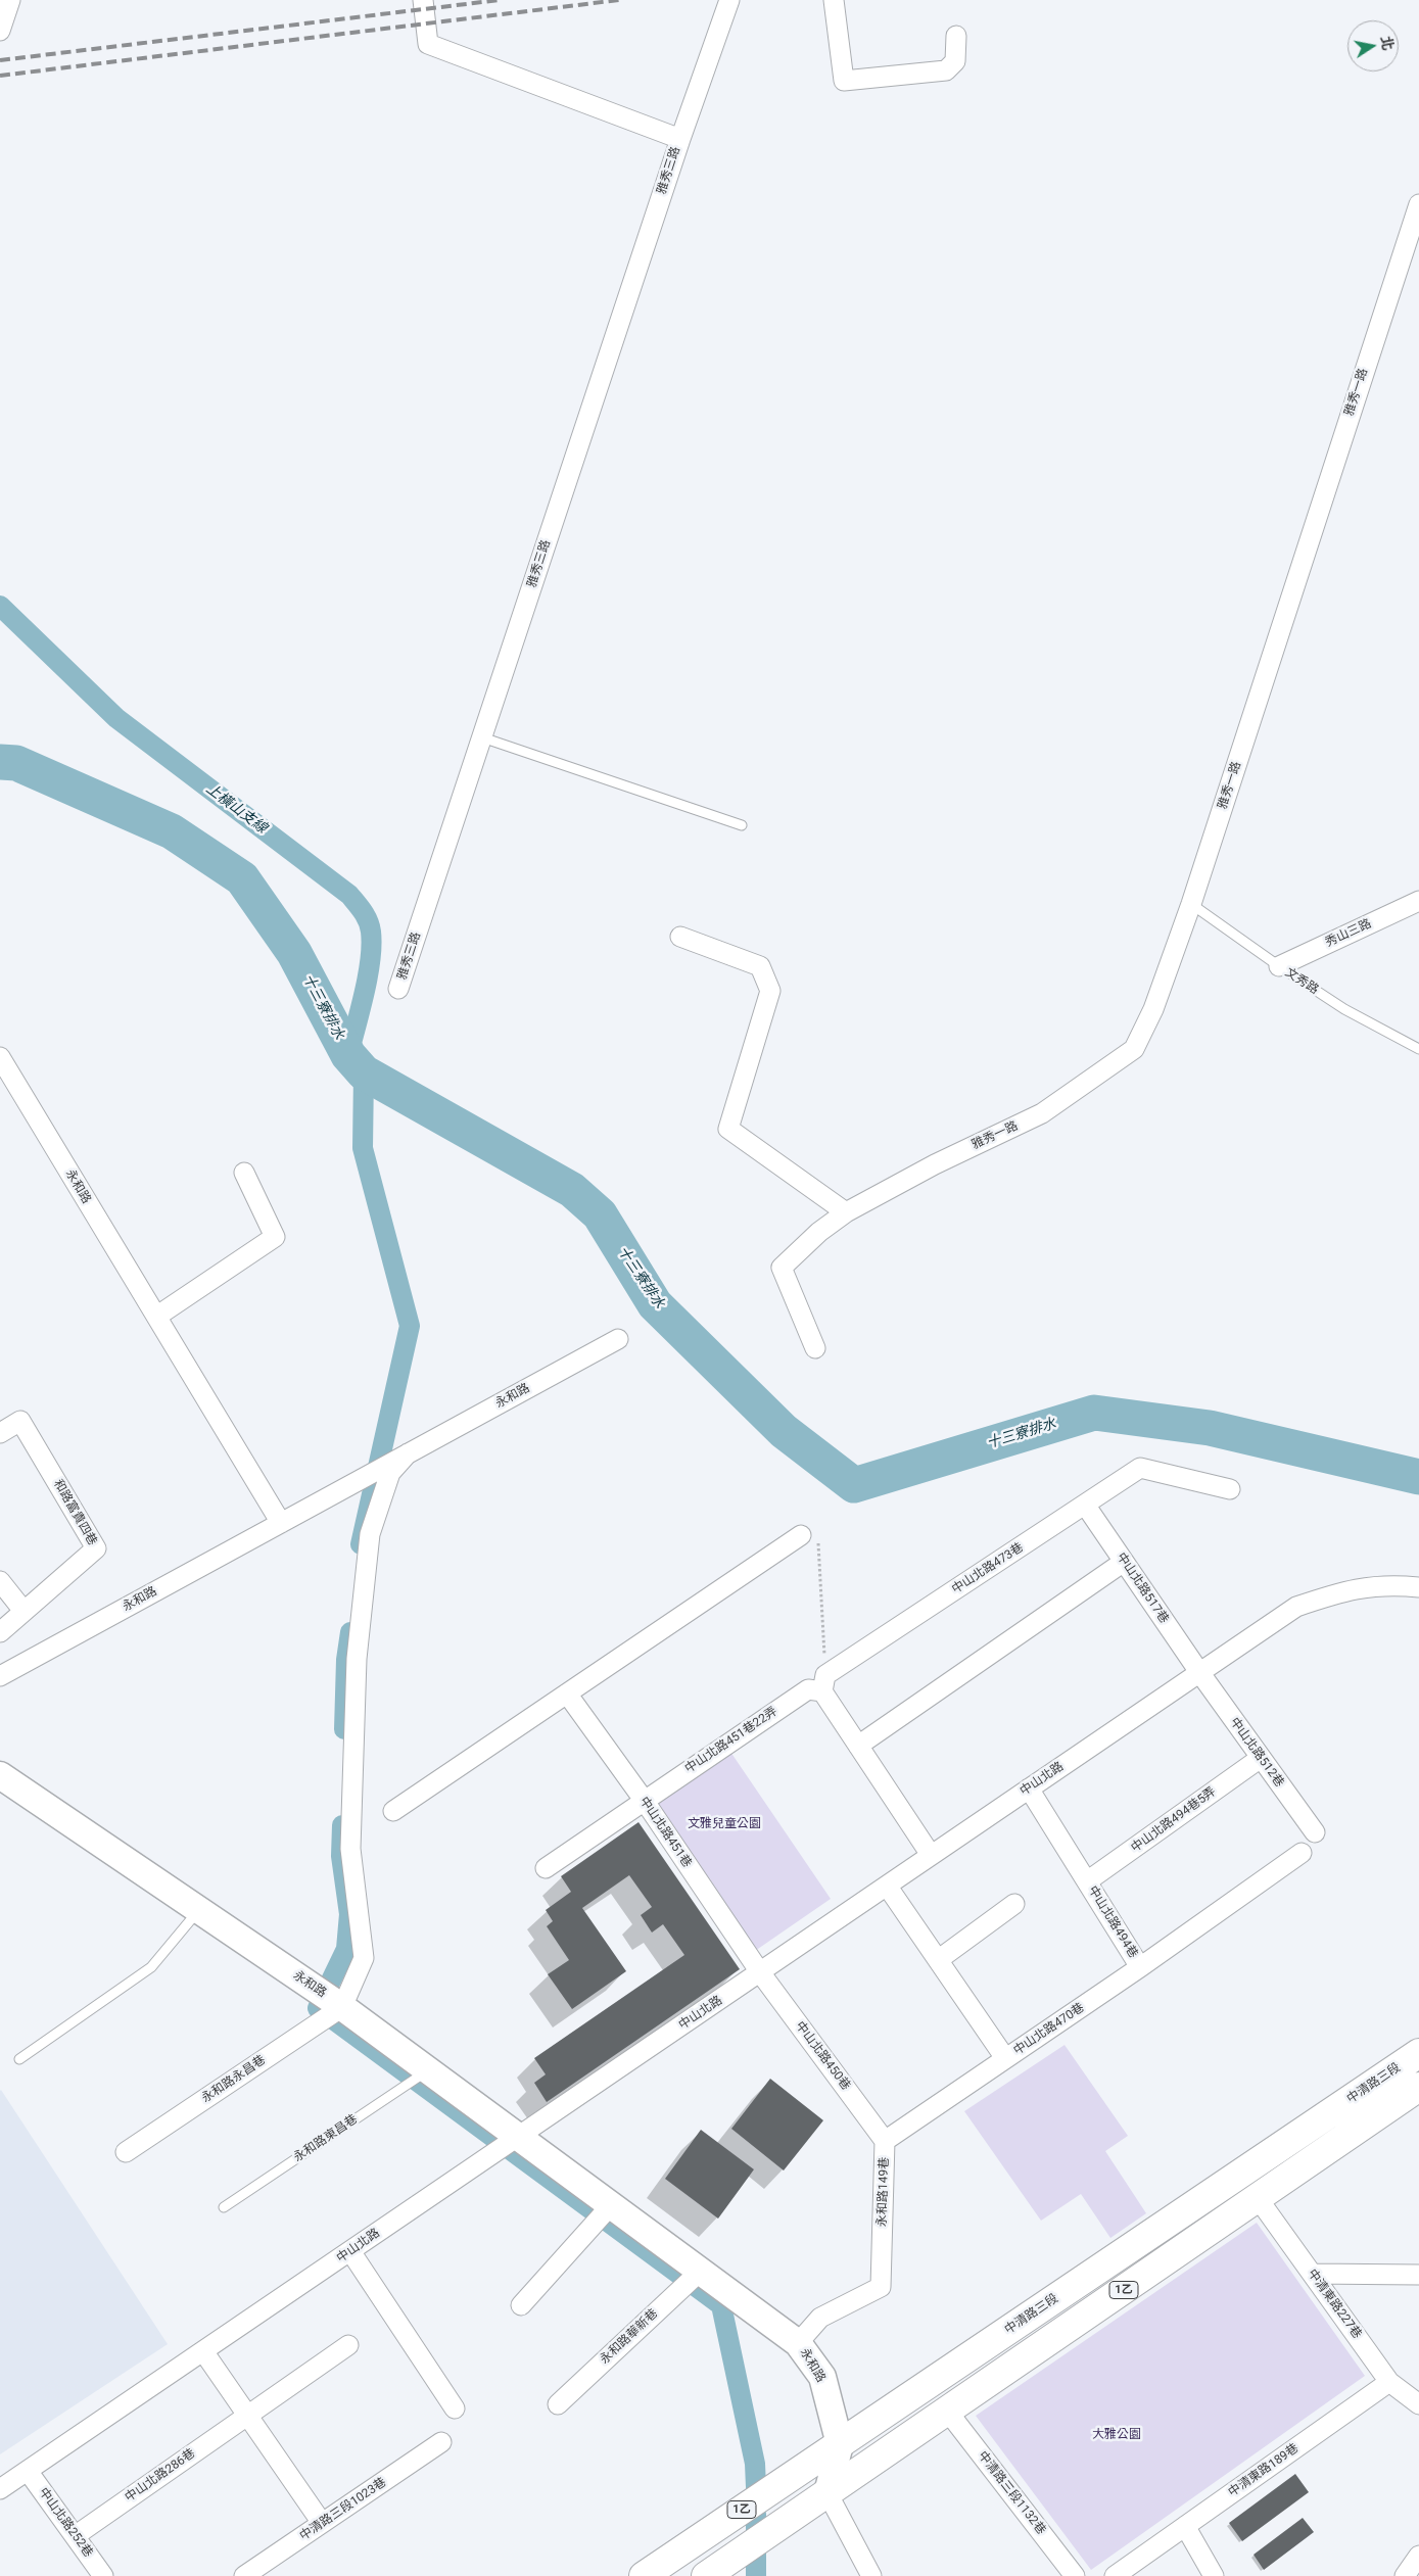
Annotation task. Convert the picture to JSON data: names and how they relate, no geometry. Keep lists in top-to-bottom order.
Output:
{
  "streets": {
    "main road": ["永和路", "中清路三段", "1乙"],
    "street": [
      "雅秀三路",
      "雅秀一路",
      "秀山三路",
      "和路富貴四巷",
      "中山北路473巷",
      "中山北路517巷",
      "中山北路451巷22弄",
      "中山北路512巷",
      "中山北路",
      "中山北路494巷5弄",
      "中山北路451巷",
      "中山北路494巷",
      "中山北路470巷",
      "中山北路450巷",
      "永和路永昌巷",
      "永和路149巷",
      "中清東路227巷",
      "永和路華新巷",
      "中清東路189巷",
      "中山北路286巷",
      "中清路三段1132巷",
      "中清路三段1023巷",
      "中山北路252巷"
    ],
    "lane": ["文秀路", "永和路東昌巷"]
  },
  "crossings": [
    ["雅秀一路", "文秀路"],
    ["秀山三路", "文秀路"],
    ["永和路", "中山北路"],
    ["永和路", "永和路永昌巷"],
    ["永和路", "中清路三段"],
    ["永和路", "永和路東昌巷"],
    ["永和路", "永和路149巷"],
    ["永和路", "1乙"],
    ["永和路", "永和路華新巷"],
    ["中山北路473巷", "中山北路517巷"],
    ["中山北路473巷", "中山北路451巷22弄"],
    ["中山北路517巷", "中山北路512巷"],
    ["中山北路517巷", "中山北路"],
    ["中山北路451巷22弄", "中山北路451巷"],
    ["中山北路512巷", "中山北路"],
    ["中山北路512巷", "中山北路494巷5弄"],
    ["中山北路", "中山北路451巷"],
    ["中山北路", "中山北路494巷"],
    ["中山北路", "中山北路470巷"],
    ["中山北路", "中山北路450巷"],
    ["中山北路", "中山北路252巷"],
    ["中山北路494巷5弄", "中山北路494巷"],
    ["中山北路451巷", "中山北路450巷"],
    ["中山北路494巷", "中山北路470巷"],
    ["中山北路470巷", "永和路149巷"],
    ["中山北路450巷", "永和路149巷"],
    ["1乙", "中清東路227巷"],
    ["1乙", "中清路三段1132巷"],
    ["中清東路227巷", "中清東路189巷"],
    ["中山北路286巷", "中山北路252巷"]
  ],
  "water": ["上橫山支線", "十三寮排水"],
  "parks": ["文雅兒童公園", "大雅公園"],
  "north": "right"
}
